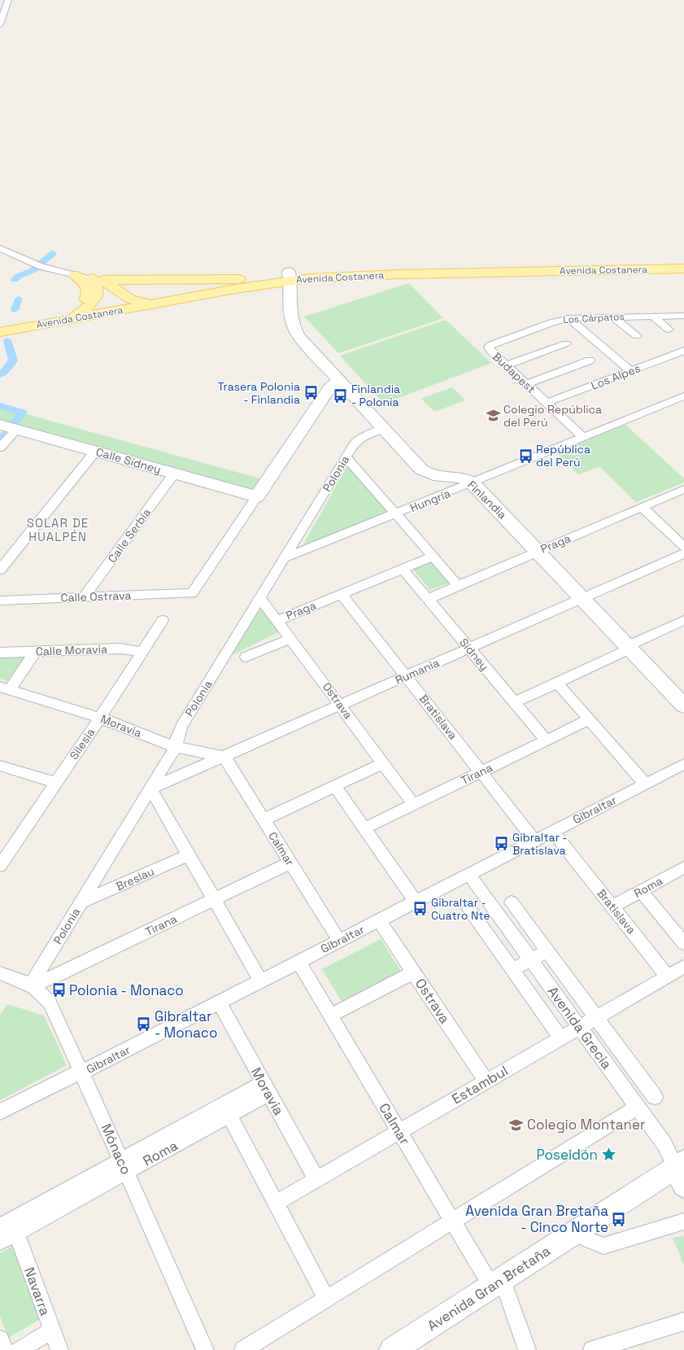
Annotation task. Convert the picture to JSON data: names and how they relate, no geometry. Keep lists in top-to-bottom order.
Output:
{
  "streets": {
    "main road": ["Avenida Costanera"],
    "street": [
      "Los Cárpatos",
      "Budapest",
      "Los Alpes",
      "Calle Sídney",
      "Polonia",
      "Finlandia",
      "Hungría",
      "Calle Serbia",
      "Praga",
      "Calle Ostrava",
      "Calle Moravia",
      "Sídney",
      "Rumania",
      "Ostrava",
      "Bratislava",
      "Moravia",
      "Silesia",
      "Tirana",
      "Gibraltar",
      "Calmar",
      "Breslau",
      "Roma",
      "Avenida Grecia",
      "Estambul",
      "Mónaco",
      "Avenida Gran Bretaña",
      "Navarra"
    ]
  },
  "crossings": [
    ["Avenida Costanera", "Finlandia"],
    ["Los Cárpatos", "Budapest"],
    ["Budapest", "Los Alpes"],
    ["Budapest", "Hungría"],
    ["Calle Sídney", "Calle Serbia"],
    ["Calle Sídney", "Calle Ostrava"],
    ["Polonia", "Finlandia"],
    ["Polonia", "Hungría"],
    ["Polonia", "Rumania"],
    ["Polonia", "Ostrava"],
    ["Polonia", "Moravia"],
    ["Polonia", "Tirana"],
    ["Polonia", "Breslau"],
    ["Polonia", "Mónaco"],
    ["Finlandia", "Hungría"],
    ["Finlandia", "Praga"],
    ["Finlandia", "Rumania"],
    ["Calle Serbia", "Calle Ostrava"],
    ["Praga", "Sídney"],
    ["Praga", "Ostrava"],
    ["Praga", "Bratislava"],
    ["Calle Moravia", "Silesia"],
    ["Sídney", "Rumania"],
    ["Sídney", "Tirana"],
    ["Rumania", "Ostrava"],
    ["Rumania", "Bratislava"],
    ["Rumania", "Moravia"],
    ["Rumania", "Calmar"],
    ["Ostrava", "Tirana"],
    ["Ostrava", "Gibraltar"],
    ["Ostrava", "Estambul"],
    ["Bratislava", "Tirana"],
    ["Bratislava", "Gibraltar"],
    ["Bratislava", "Roma"],
    ["Bratislava", "Estambul"],
    ["Moravia", "Silesia"],
    ["Moravia", "Gibraltar"],
    ["Moravia", "Calmar"],
    ["Moravia", "Roma"],
    ["Moravia", "Estambul"],
    ["Tirana", "Calmar"],
    ["Tirana", "Mónaco"],
    ["Gibraltar", "Calmar"],
    ["Gibraltar", "Avenida Grecia"],
    ["Gibraltar", "Mónaco"],
    ["Calmar", "Estambul"],
    ["Calmar", "Avenida Gran Bretaña"],
    ["Roma", "Mónaco"],
    ["Roma", "Navarra"],
    ["Avenida Grecia", "Estambul"],
    ["Avenida Grecia", "Avenida Gran Bretaña"]
  ],
  "districts": ["SOLAR DE HUALPÉN"],
  "places": {
    "bus stop": [
      "Trasera Polonia - Finlandia",
      "Finlandia - Polonia",
      "República del Perú",
      "Gibraltar - Bratislava",
      "Gibraltar - Cuatro Nte",
      "Polonia - Monaco",
      "Gibraltar - Monaco",
      "Avenida Gran Bretaña - Cinco Norte"
    ],
    "school or university": ["Colegio República del Perú", "Colegio Montaner"],
    "place": ["Poseidón"]
  }
}
